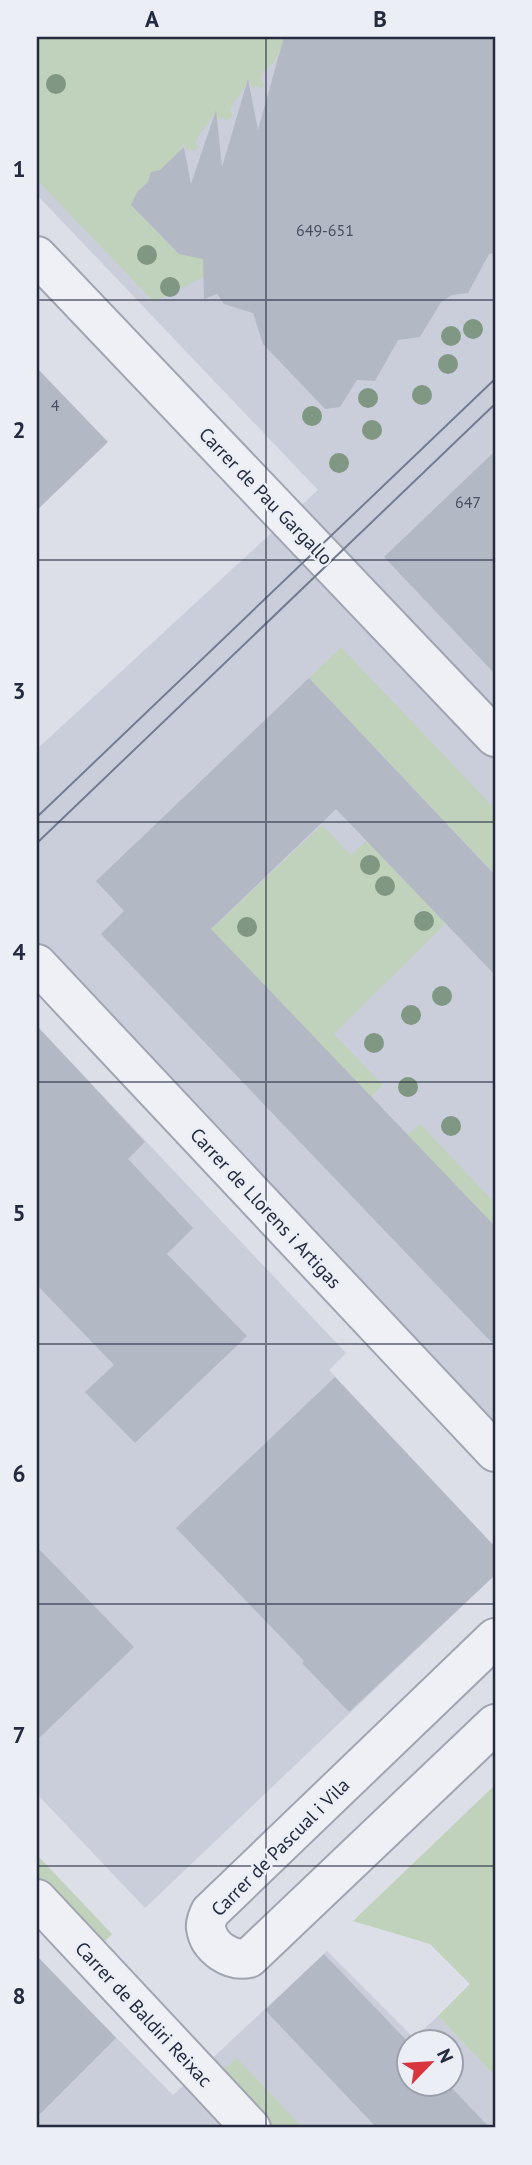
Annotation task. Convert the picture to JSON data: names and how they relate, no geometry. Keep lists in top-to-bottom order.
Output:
{
  "streets": {
    "street": [
      "Carrer de Pau Gargallo",
      "Carrer de Llorens i Artigas",
      "Carrer de Pascual i Vila",
      "Carrer de Baldiri Reixac"
    ]
  },
  "house_numbers": ["649-651", "4", "647"],
  "north": "top right",
  "grid": {
    "columns": ["A", "B"],
    "rows": [
      "1",
      "2",
      "3",
      "4",
      "5",
      "6",
      "7",
      "8"
    ]
  }
}
